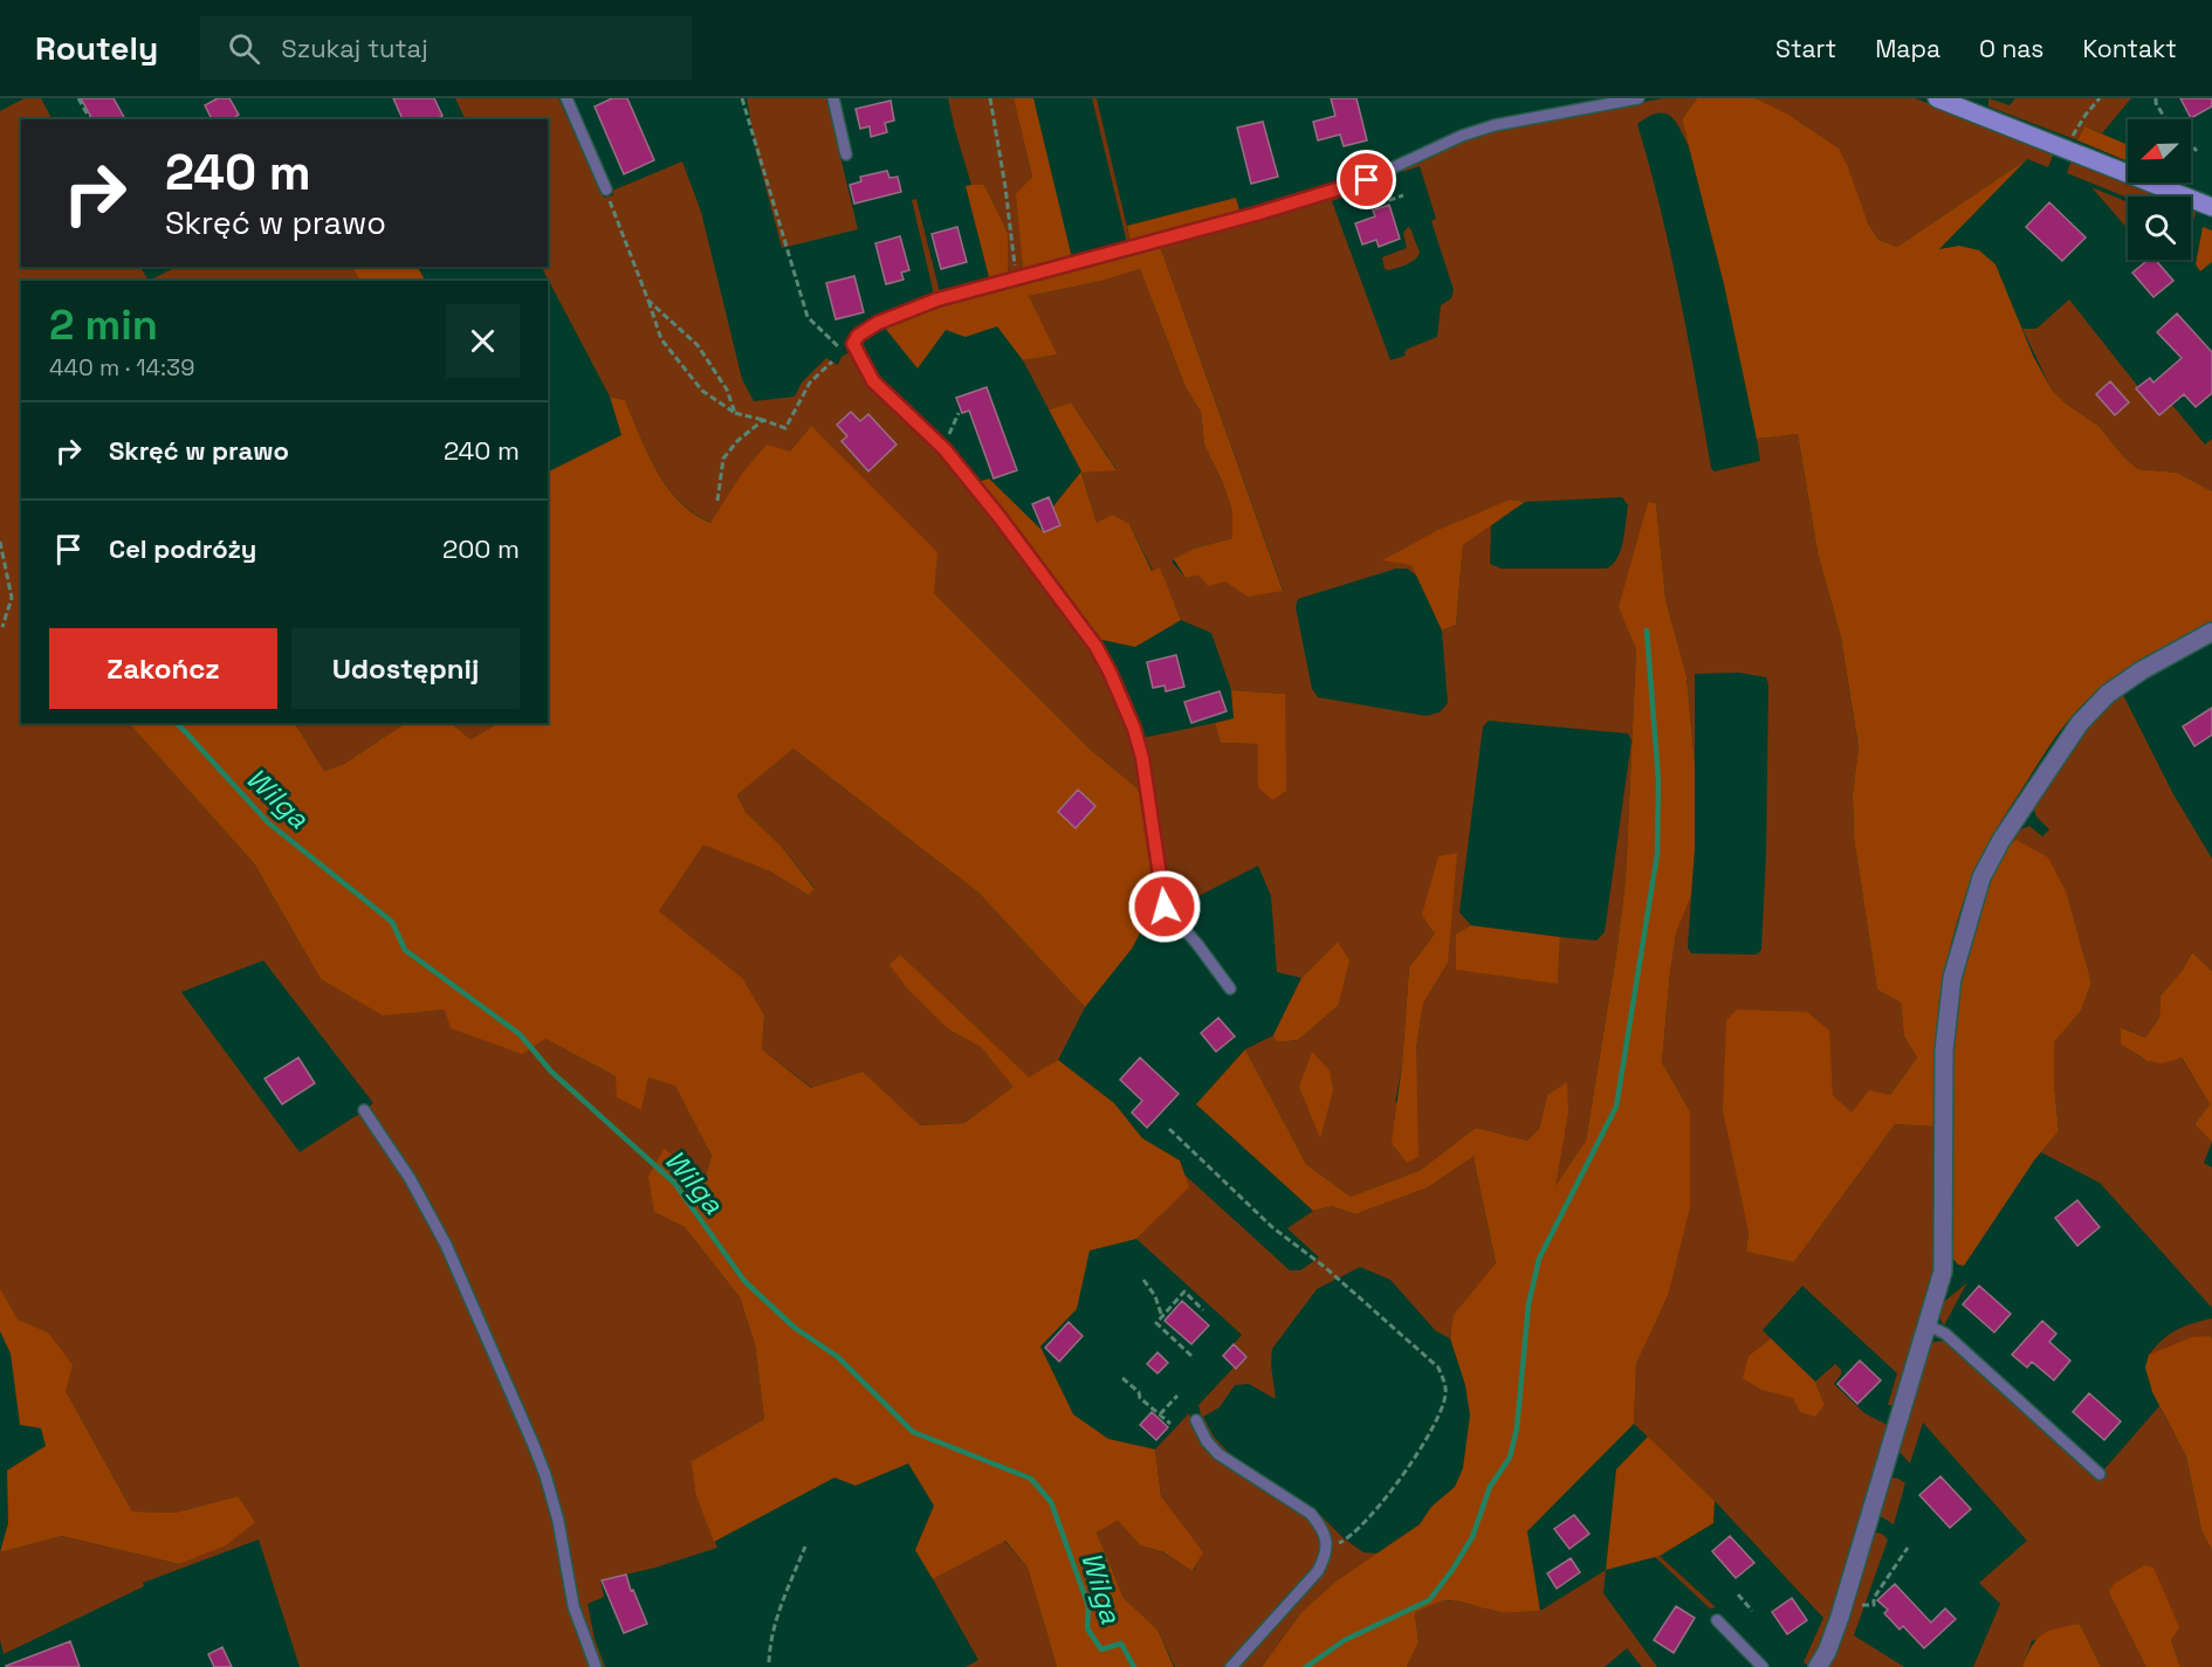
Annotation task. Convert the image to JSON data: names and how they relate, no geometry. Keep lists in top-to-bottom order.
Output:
{
  "water": ["Wilga"],
  "north": "bottom left",
  "page": {
    "header": "Routely",
    "search": "Szukaj tutaj",
    "nav": [
      "Start",
      "Mapa",
      "O nas",
      "Kontakt"
    ],
    "turn": ["240 m", "Skręć w prawo"],
    "heading": ["2 min", "440 m · 14:39"],
    "list": [
      {
        "name": "Skręć w prawo",
        "value": "240 m"
      },
      {
        "name": "Cel podróży",
        "value": "200 m"
      }
    ],
    "buttons": ["Zakończ", "Udostępnij"]
  }
}
